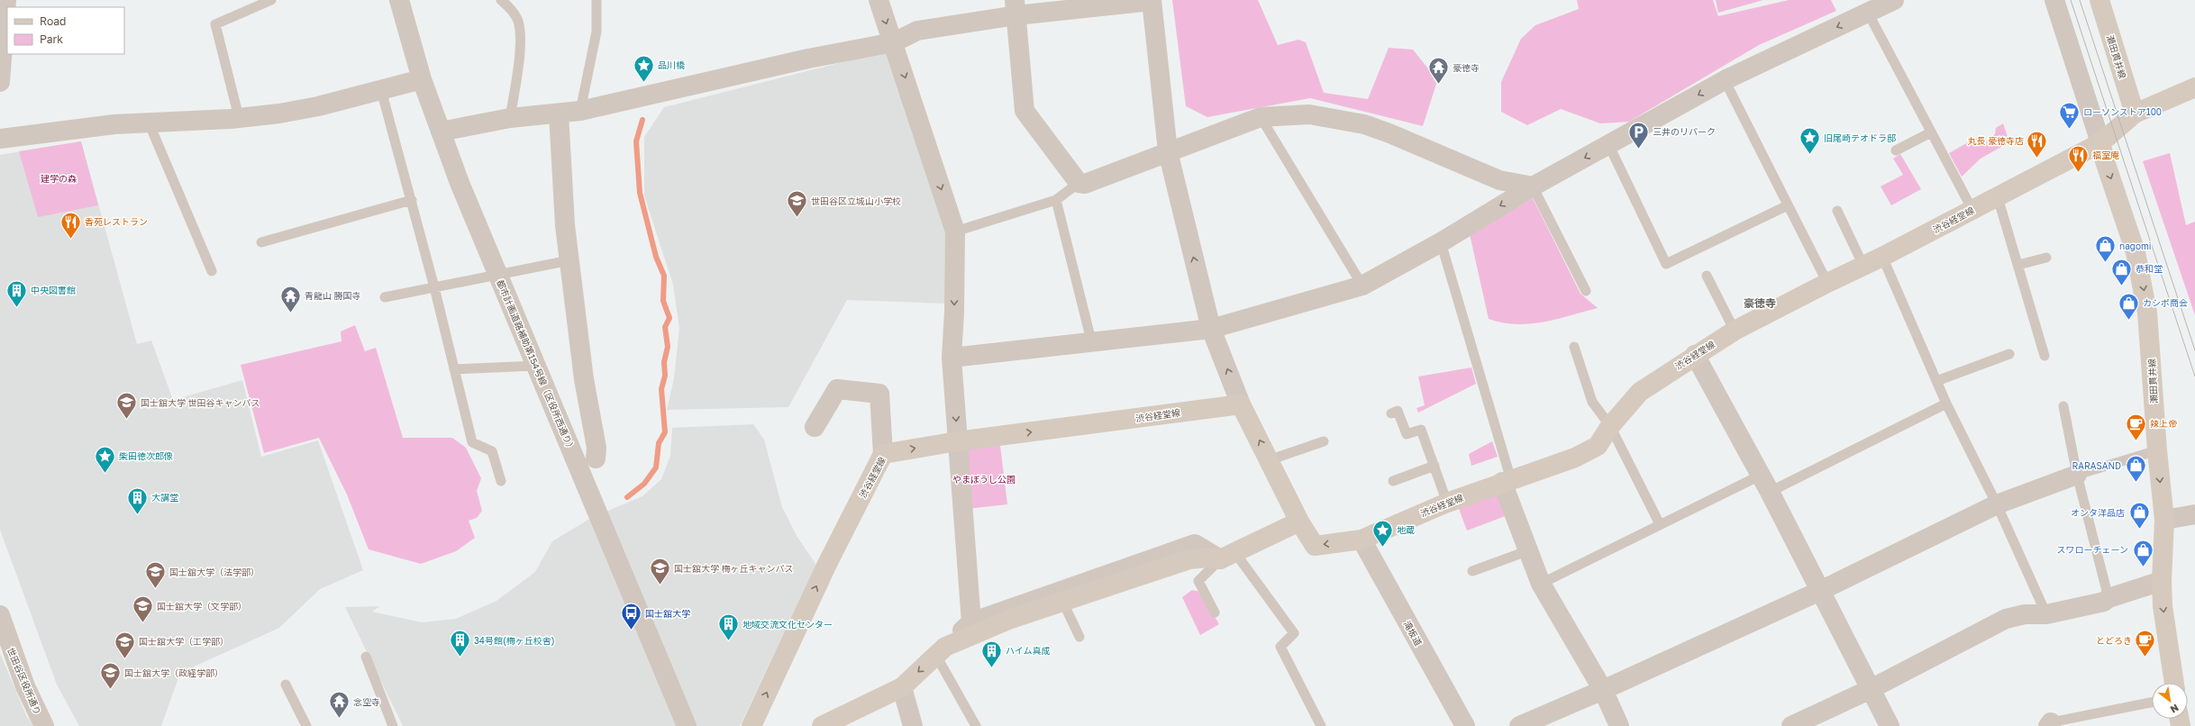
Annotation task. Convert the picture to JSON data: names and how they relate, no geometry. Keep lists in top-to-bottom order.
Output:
{
  "streets": {
    "main road": ["瀬田貫井線", "渋谷経堂線"],
    "street": ["都市計画道路補助第154号線（区役所西通り）", "滝坂道", "世田谷区役所通り"]
  },
  "crossings": [
    ["瀬田貫井線", "渋谷経堂線"],
    ["渋谷経堂線", "滝坂道"]
  ],
  "one_way": ["瀬田貫井線"],
  "districts": ["豪徳寺"],
  "parks": ["建学の森", "やまぼうし公園"],
  "places": {
    "place": [
      "品川橋",
      "旧尾崎テオドラ邸",
      "柴田徳次郎像",
      "地蔵"
    ],
    "temple": ["豪徳寺", "青龍山 勝国寺", "念空寺"],
    "supermarket": ["ローソンストア100"],
    "parking": ["三井のリパーク"],
    "restaurant": ["丸長 豪徳寺店", "福室庵", "香苑レストラン"],
    "school or university": [
      "世田谷区立城山小学校",
      "国士舘大学 世田谷キャンパス",
      "国士舘大学 梅ヶ丘キャンパス",
      "国士舘大学（法学部）",
      "国士舘大学（文学部）",
      "国士舘大学（工学部）",
      "国士舘大学（政経学部）"
    ],
    "shop": [
      "nagomi",
      "恭和堂",
      "カシボ商会",
      "RARASAND",
      "オンタ洋品店",
      "スワローチェーン"
    ],
    "building": [
      "中央図書館",
      "大講堂",
      "地域交流文化センター",
      "34号館(梅ヶ丘校舎)",
      "ハイム真成"
    ],
    "cafe": ["辣上帝", "とどろき"],
    "bus stop": ["国士舘大学"]
  },
  "legend": ["Road", "Park"],
  "north": "bottom right"
}
